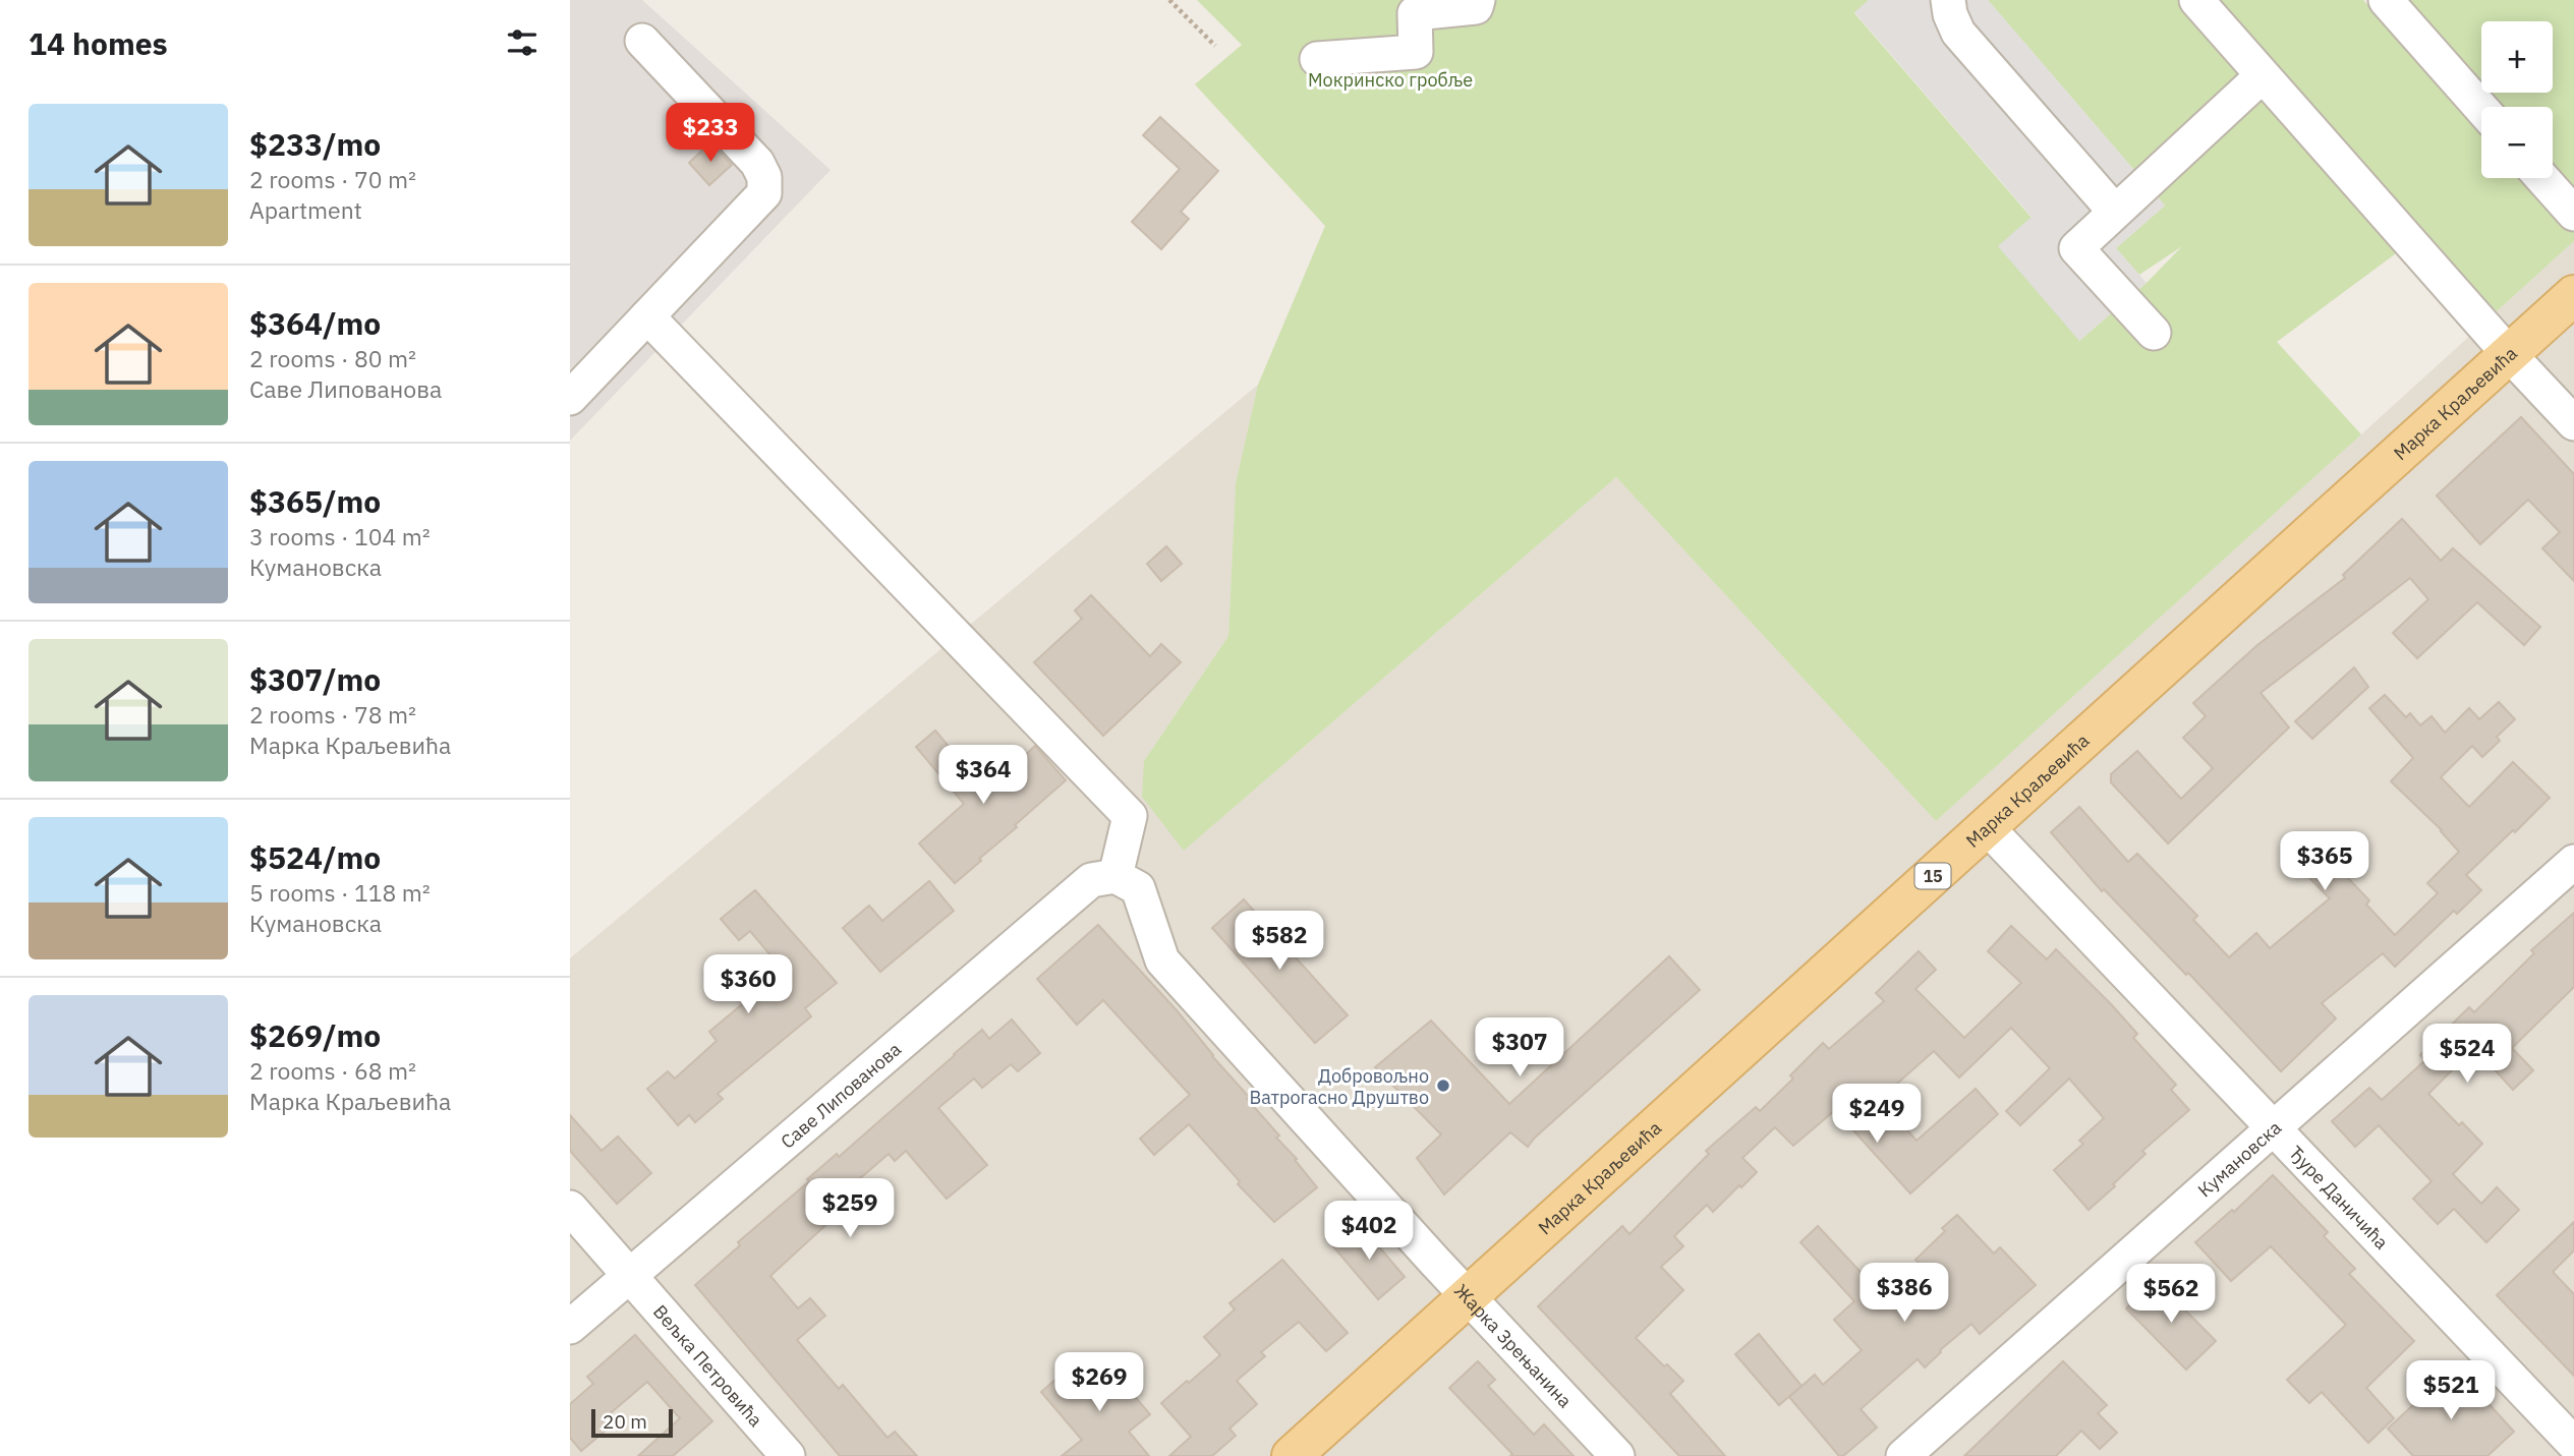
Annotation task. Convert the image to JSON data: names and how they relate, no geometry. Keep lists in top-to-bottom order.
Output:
{
  "streets": {
    "main road": ["Марка Краљевића", "15"],
    "street": [
      "Саве Липованова",
      "Кумановска",
      "Ђуре Даничића",
      "Жарка Зрењанина",
      "Вељка Петровића"
    ]
  },
  "crossings": [
    ["Марка Краљевића", "Ђуре Даничића"],
    ["Марка Краљевића", "Жарка Зрењанина"],
    ["Саве Липованова", "Жарка Зрењанина"],
    ["Саве Липованова", "Вељка Петровића"],
    ["Кумановска", "Ђуре Даничића"]
  ],
  "parks": ["Мокринско гробље"],
  "places": ["Добровољно Ватрогасно Друштво"],
  "scale_bar": "20 m",
  "page": {
    "heading": "14 homes",
    "map_buttons": ["+", "−"],
    "list": [
      {
        "name": "$233/mo",
        "note": "2 rooms · 70 m² · Apartment"
      },
      {
        "name": "$364/mo",
        "note": "2 rooms · 80 m² · Саве Липованова"
      },
      {
        "name": "$365/mo",
        "note": "3 rooms · 104 m² · Кумановска"
      },
      {
        "name": "$307/mo",
        "note": "2 rooms · 78 m² · Марка Краљевића"
      },
      {
        "name": "$524/mo",
        "note": "5 rooms · 118 m² · Кумановска"
      },
      {
        "name": "$269/mo",
        "note": "2 rooms · 68 m² · Марка Краљевића"
      }
    ],
    "price": [
      "$233",
      "$364",
      "$365",
      "$582",
      "$360",
      "$307",
      "$524",
      "$249",
      "$259",
      "$402",
      "$386",
      "$562",
      "$269",
      "$521"
    ],
    "scale": "20 m"
  }
}
